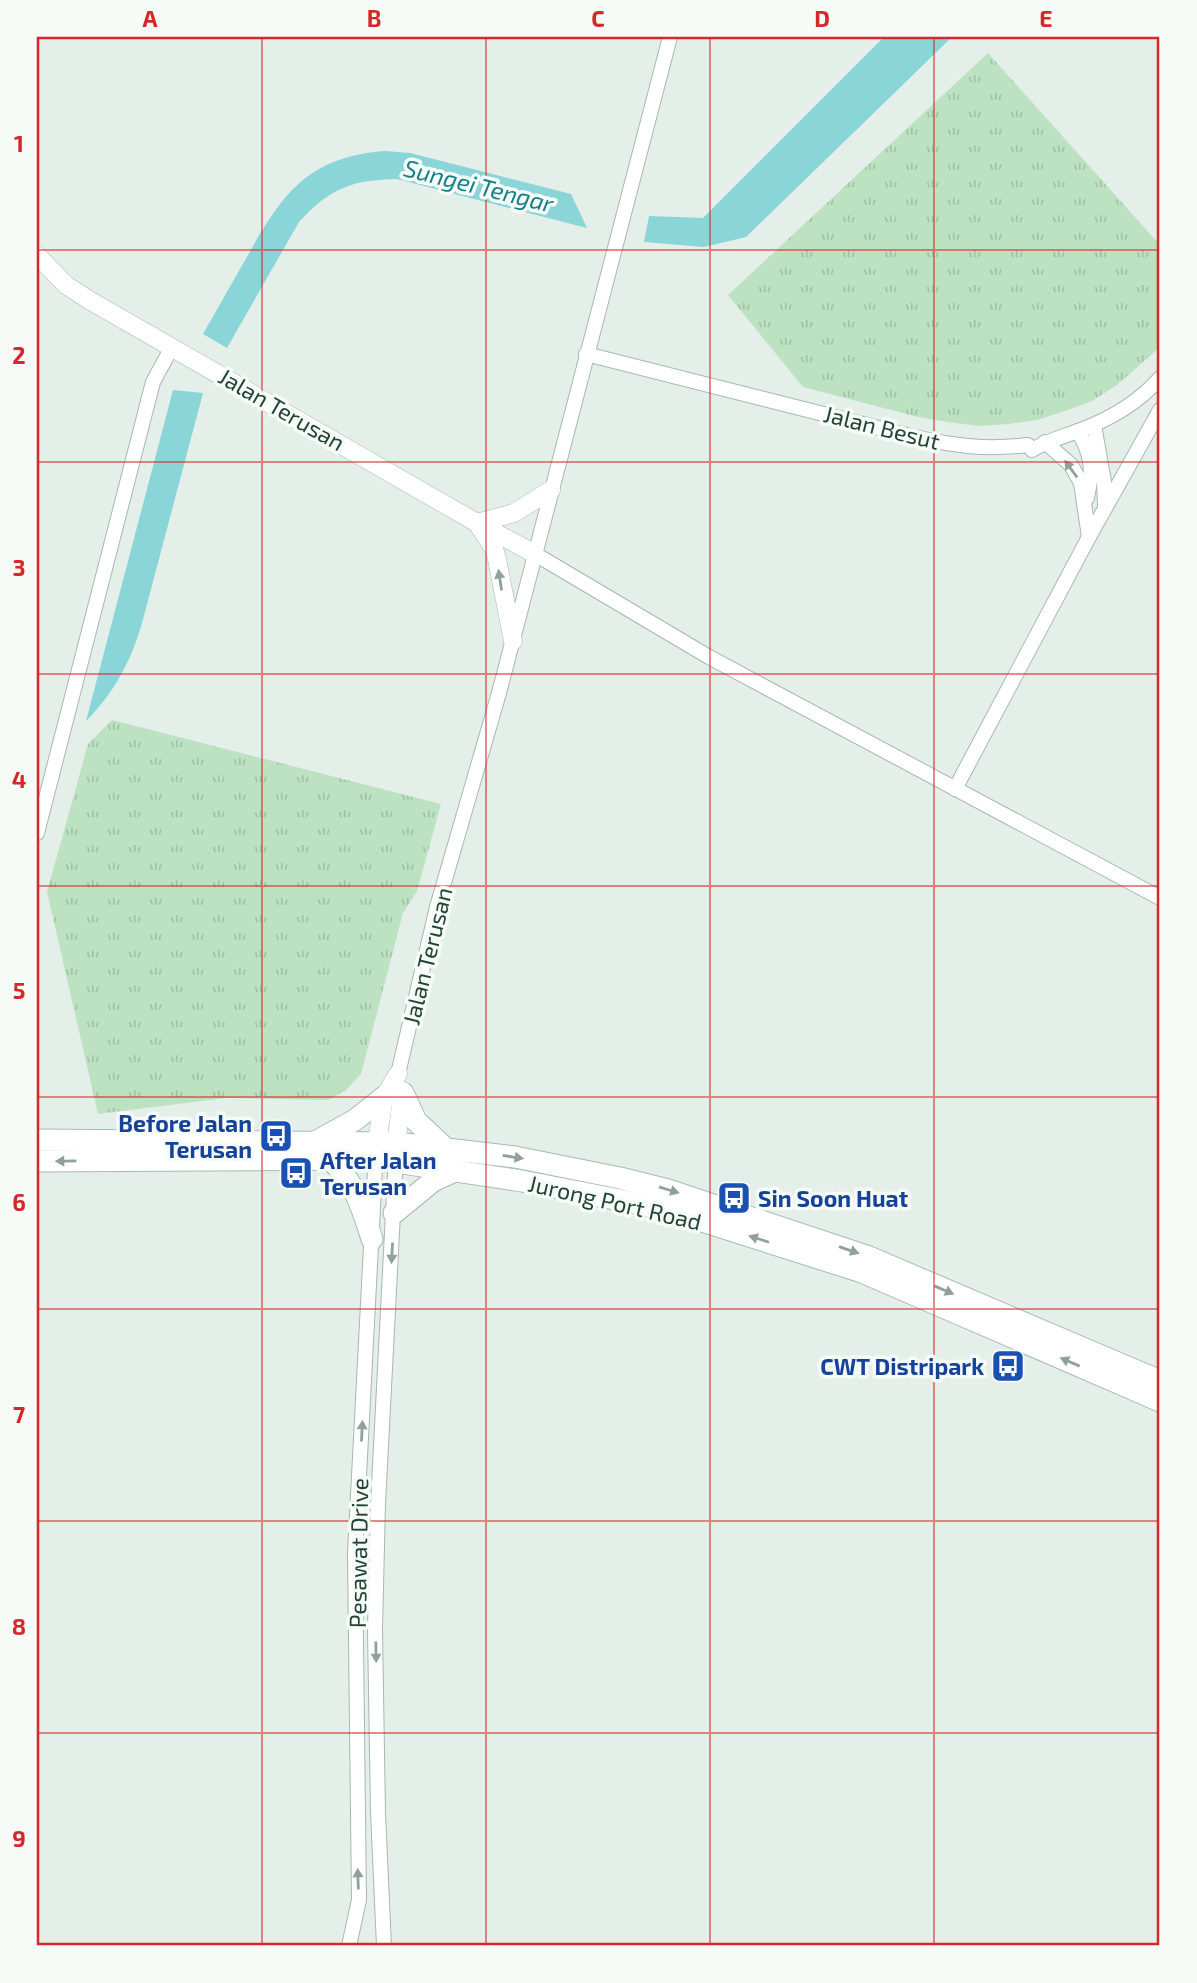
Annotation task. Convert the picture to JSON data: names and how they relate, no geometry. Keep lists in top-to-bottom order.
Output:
{
  "streets": {
    "main road": ["Jurong Port Road"],
    "street": ["Jalan Terusan", "Jalan Besut", "Pesawat Drive"]
  },
  "crossings": [
    ["Jalan Terusan", "Jalan Besut"],
    ["Jurong Port Road", "Pesawat Drive"]
  ],
  "water": ["Sungei Tengar"],
  "places": {
    "bus stop": [
      "Before Jalan Terusan",
      "After Jalan Terusan",
      "Sin Soon Huat",
      "CWT Distripark"
    ]
  },
  "grid": {
    "columns": [
      "A",
      "B",
      "C",
      "D",
      "E"
    ],
    "rows": [
      "1",
      "2",
      "3",
      "4",
      "5",
      "6",
      "7",
      "8",
      "9"
    ]
  }
}
